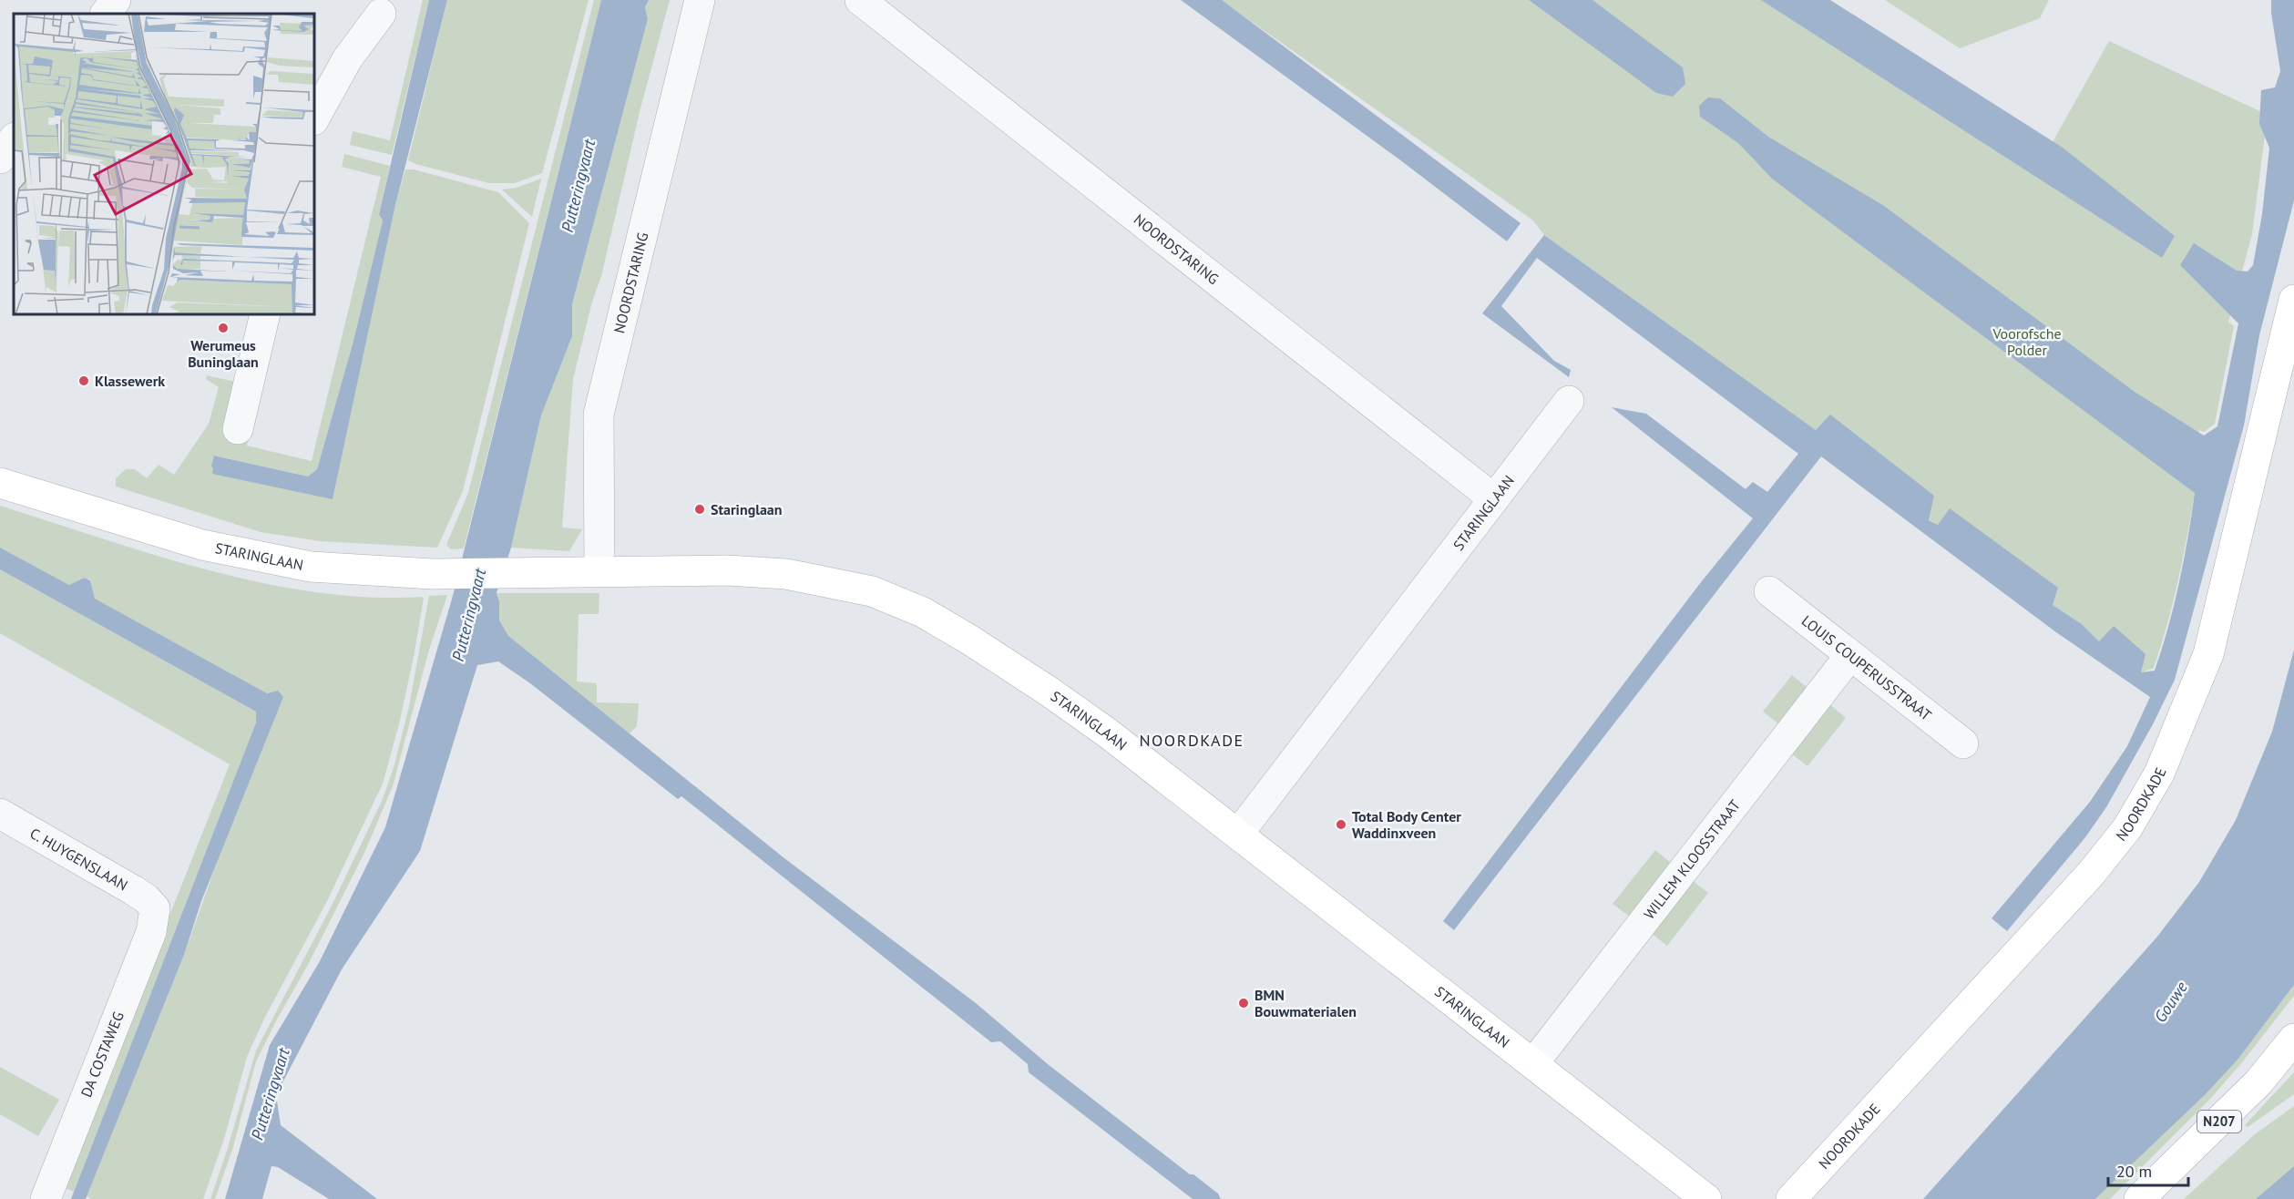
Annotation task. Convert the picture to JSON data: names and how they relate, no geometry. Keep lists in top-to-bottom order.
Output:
{
  "streets": {
    "street": [
      "NOORDSTARING",
      "STARINGLAAN",
      "LOUIS COUPERUSSTRAAT",
      "NOORDKADE",
      "C. HUYGENSLAAN",
      "WILLEM KLOOSSTRAAT",
      "DA COSTAWEG",
      "N207"
    ]
  },
  "crossings": [
    ["NOORDSTARING", "STARINGLAAN"],
    ["STARINGLAAN", "WILLEM KLOOSSTRAAT"],
    ["LOUIS COUPERUSSTRAAT", "WILLEM KLOOSSTRAAT"],
    ["C. HUYGENSLAAN", "DA COSTAWEG"]
  ],
  "districts": ["NOORDKADE"],
  "water": ["Putteringvaart", "Gouwe"],
  "parks": ["Voorofsche Polder"],
  "places": [
    "Werumeus Buninglaan",
    "Klassewerk",
    "Staringlaan",
    "Total Body Center Waddinxveen",
    "BMN Bouwmaterialen"
  ],
  "scale_bar": "20 m"
}
